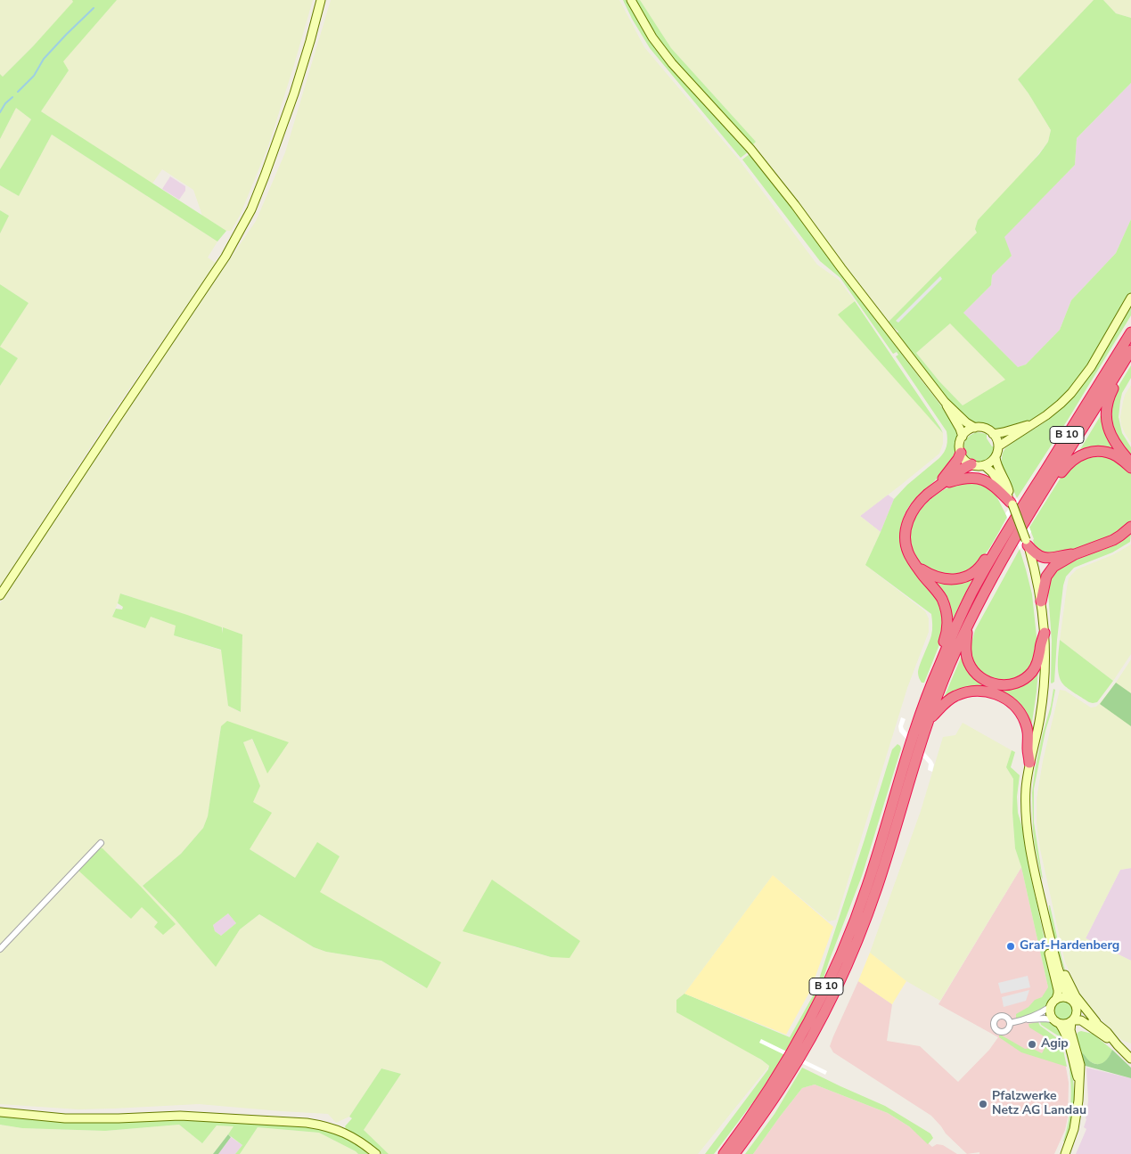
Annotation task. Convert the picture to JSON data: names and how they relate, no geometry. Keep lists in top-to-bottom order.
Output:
{
  "streets": {
    "highway": ["B 10"]
  },
  "places": ["Graf-Hardenberg", "Agip", "Pfalzwerke Netz AG Landau"]
}
